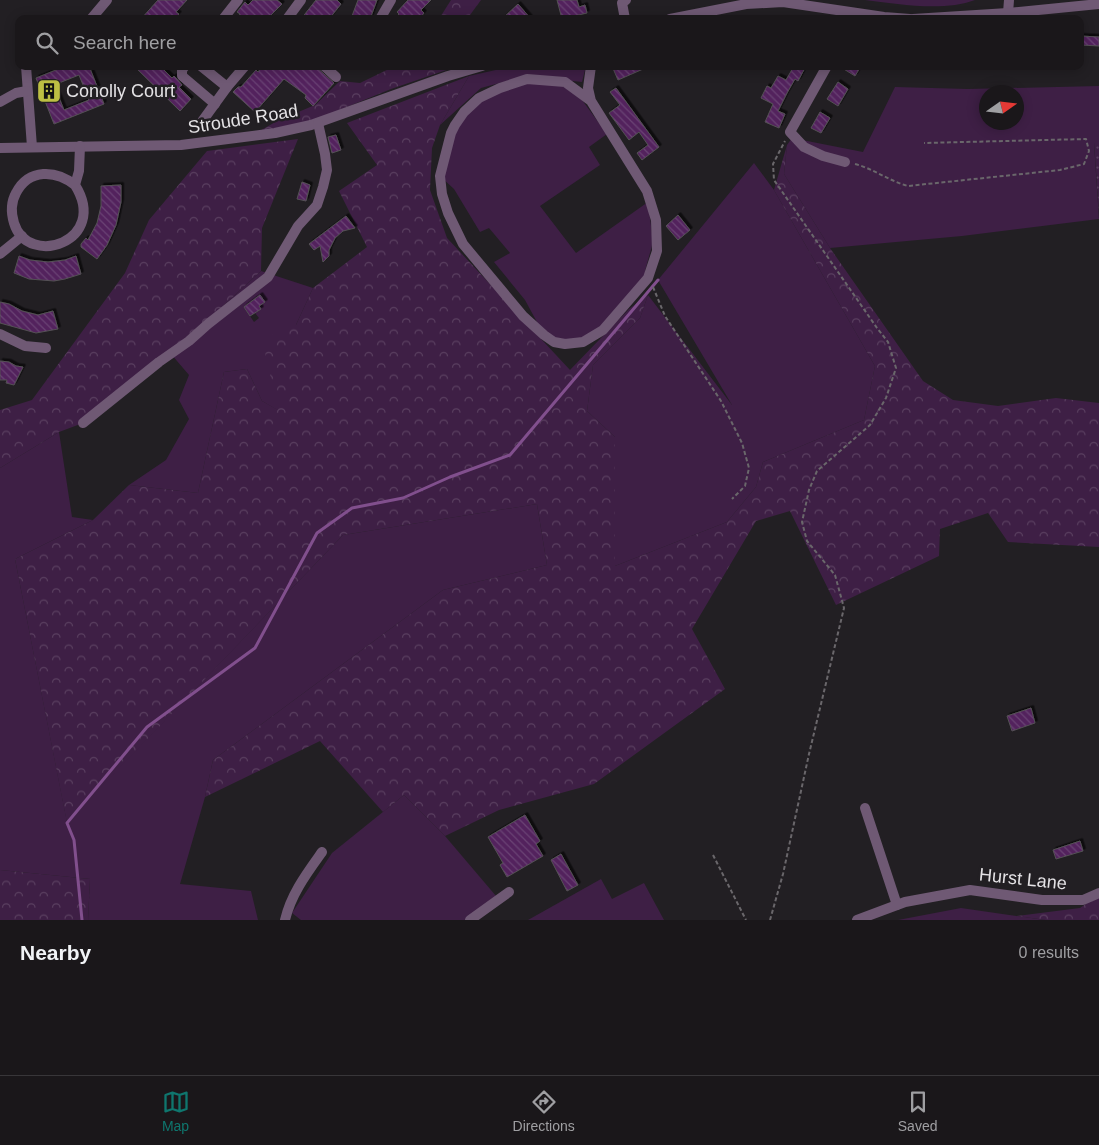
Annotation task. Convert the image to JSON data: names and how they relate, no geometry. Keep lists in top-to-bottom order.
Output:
{
  "streets": {
    "street": ["Stroude Road", "Hurst Lane"]
  },
  "places": {
    "building": ["Conolly Court"]
  },
  "north": "right",
  "page": {
    "search": "Search here",
    "heading": ["Nearby", "0 results"],
    "nav": ["Map", "Directions", "Saved"]
  }
}
